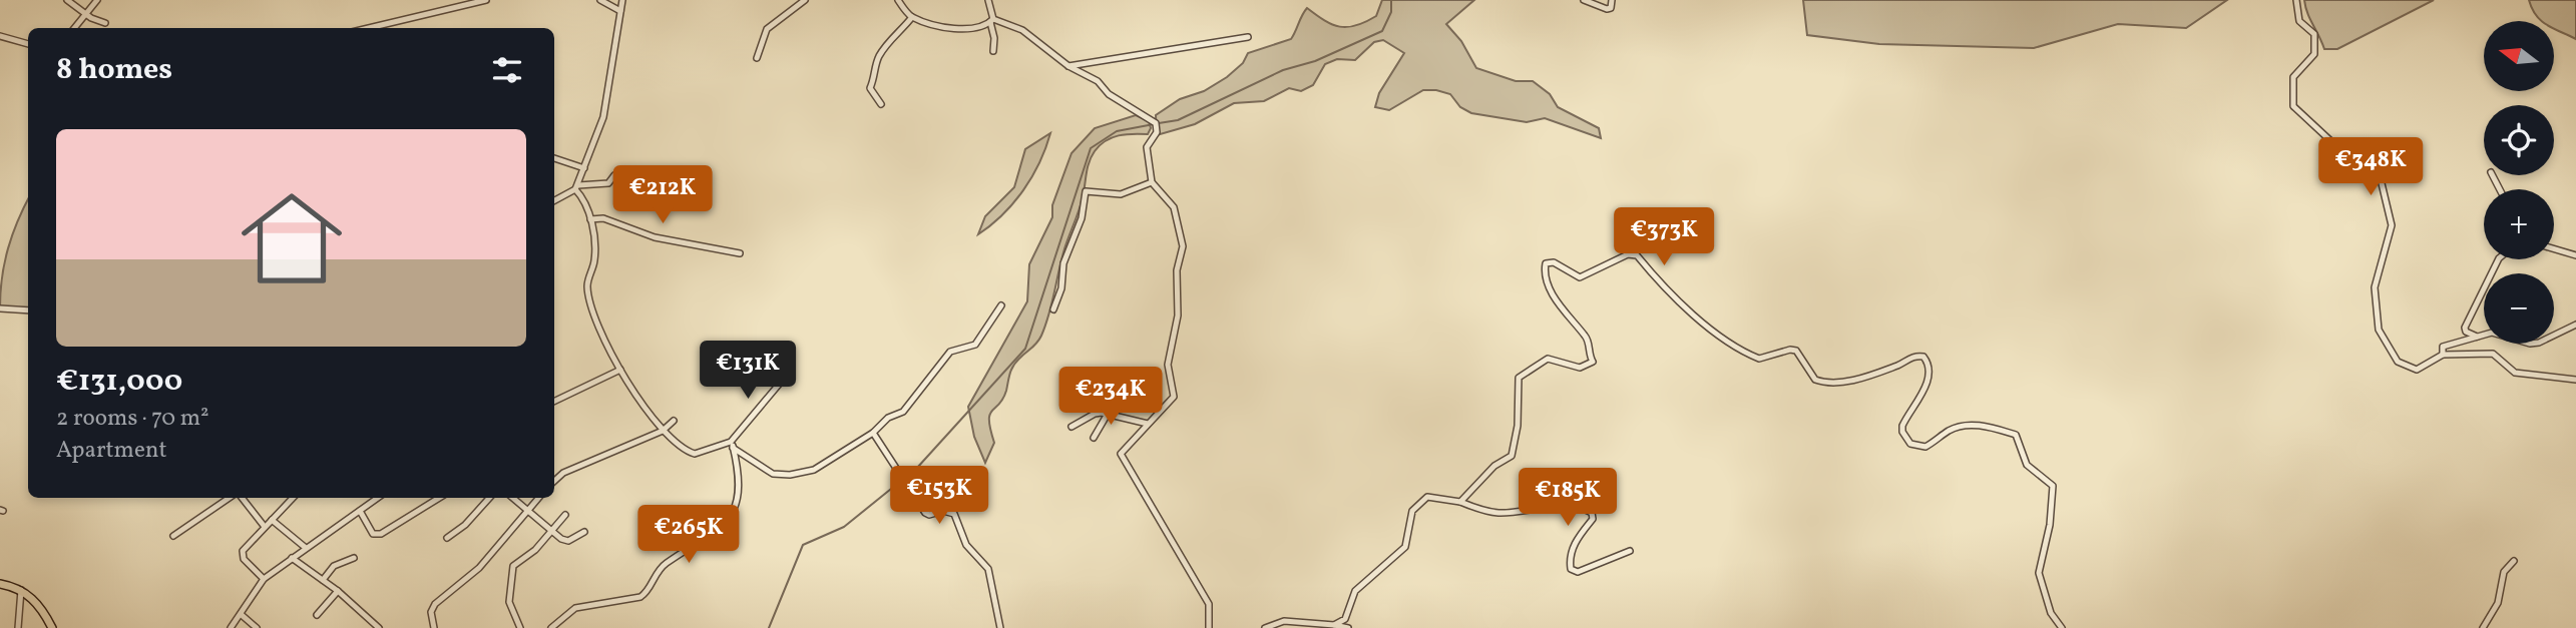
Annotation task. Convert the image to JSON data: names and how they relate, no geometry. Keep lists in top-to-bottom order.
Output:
{
  "north": "left",
  "page": {
    "map_buttons": ["+", "−"],
    "heading": "8 homes",
    "list": [
      {
        "name": "€131,000",
        "note": "2 rooms · 70 m² · Apartment"
      }
    ],
    "price": [
      "€348K",
      "€212K",
      "€373K",
      "€131K",
      "€234K",
      "€153K",
      "€185K",
      "€265K"
    ]
  }
}
